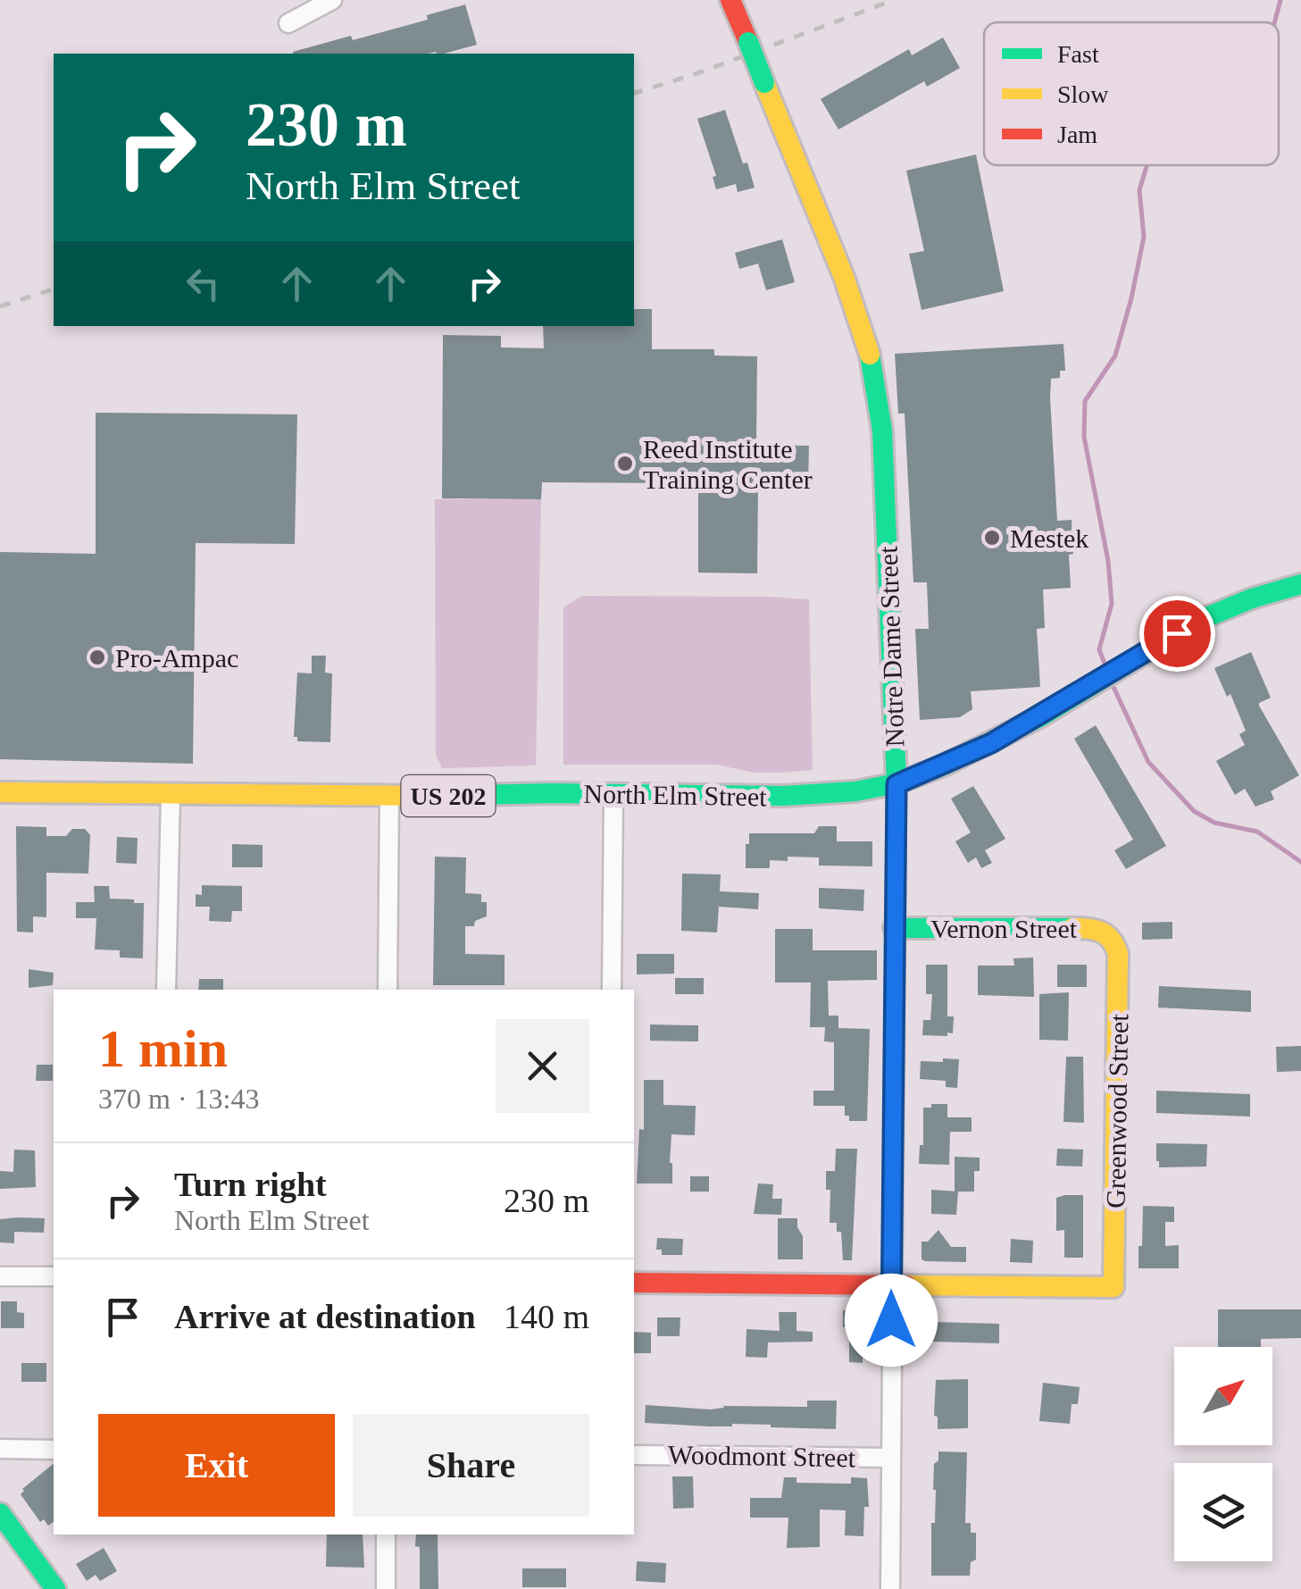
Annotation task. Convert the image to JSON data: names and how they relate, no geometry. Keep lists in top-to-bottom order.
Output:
{
  "streets": {
    "main road": [
      "Notre Dame Street",
      "North Elm Street",
      "US 202",
      "Vernon Street",
      "Greenwood Street"
    ],
    "street": ["Woodmont Street"]
  },
  "crossings": [
    ["Notre Dame Street", "North Elm Street"],
    ["Notre Dame Street", "Vernon Street"],
    ["Notre Dame Street", "Greenwood Street"],
    ["Notre Dame Street", "Woodmont Street"],
    ["Vernon Street", "Greenwood Street"]
  ],
  "places": ["Reed Institute Training Center", "Mestek", "Pro-Ampac"],
  "legend": ["Fast", "Slow", "Jam"],
  "north": "top right",
  "page": {
    "turn": ["230 m", "North Elm Street"],
    "heading": ["1 min", "370 m · 13:43"],
    "list": [
      {
        "name": "Turn right",
        "note": "North Elm Street",
        "value": "230 m"
      },
      {
        "name": "Arrive at destination",
        "value": "140 m"
      }
    ],
    "buttons": ["Exit", "Share"]
  }
}
